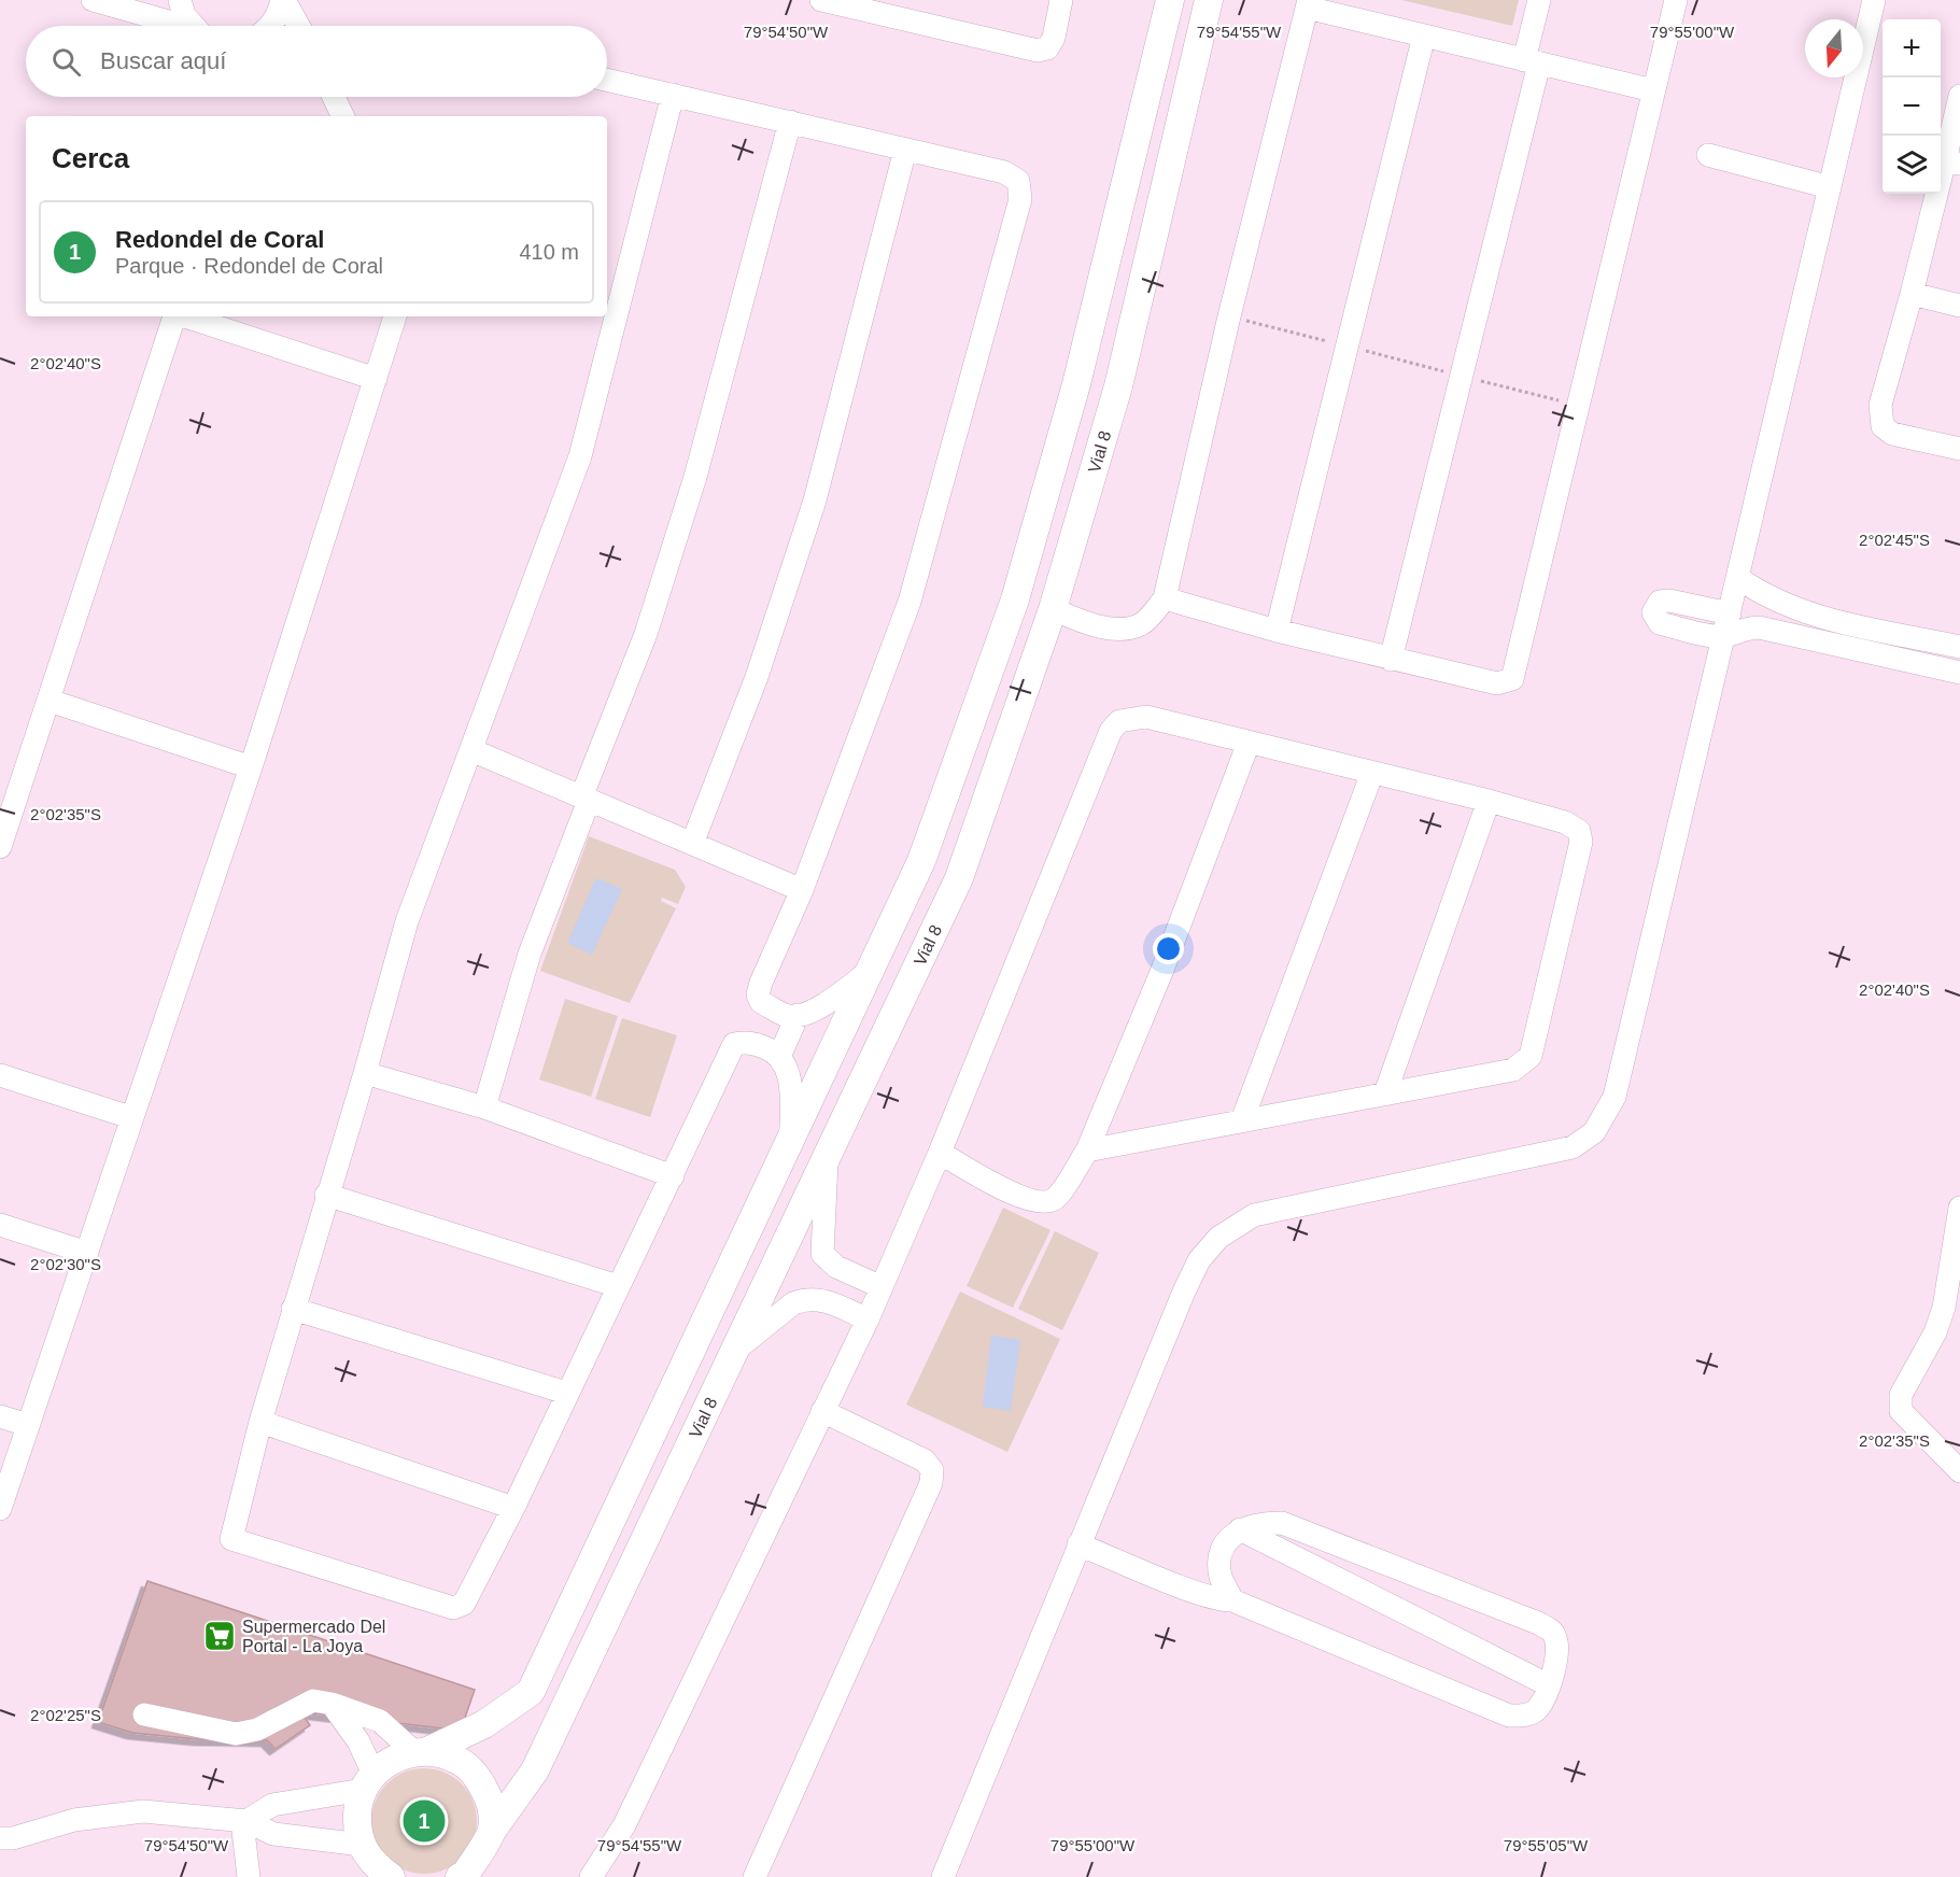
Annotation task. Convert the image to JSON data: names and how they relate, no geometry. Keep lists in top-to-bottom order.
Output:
{
  "streets": {
    "main road": ["Vial 8"]
  },
  "places": {
    "supermarket": ["Supermercado Del Portal - La Joya"]
  },
  "north": "bottom",
  "page": {
    "map_buttons": ["+", "−"],
    "search": "Buscar aquí",
    "heading": "Cerca",
    "list": [
      {
        "mark": "1",
        "name": "Redondel de Coral",
        "note": "Parque · Redondel de Coral",
        "value": "410 m"
      }
    ],
    "pins": "1"
  },
  "coordinates": [
    "79°54'50\"W",
    "79°54'55\"W",
    "79°55'00\"W",
    "2°02'40\"S",
    "2°02'45\"S",
    "2°02'35\"S",
    "2°02'30\"S",
    "2°02'25\"S",
    "79°55'05\"W"
  ]
}
